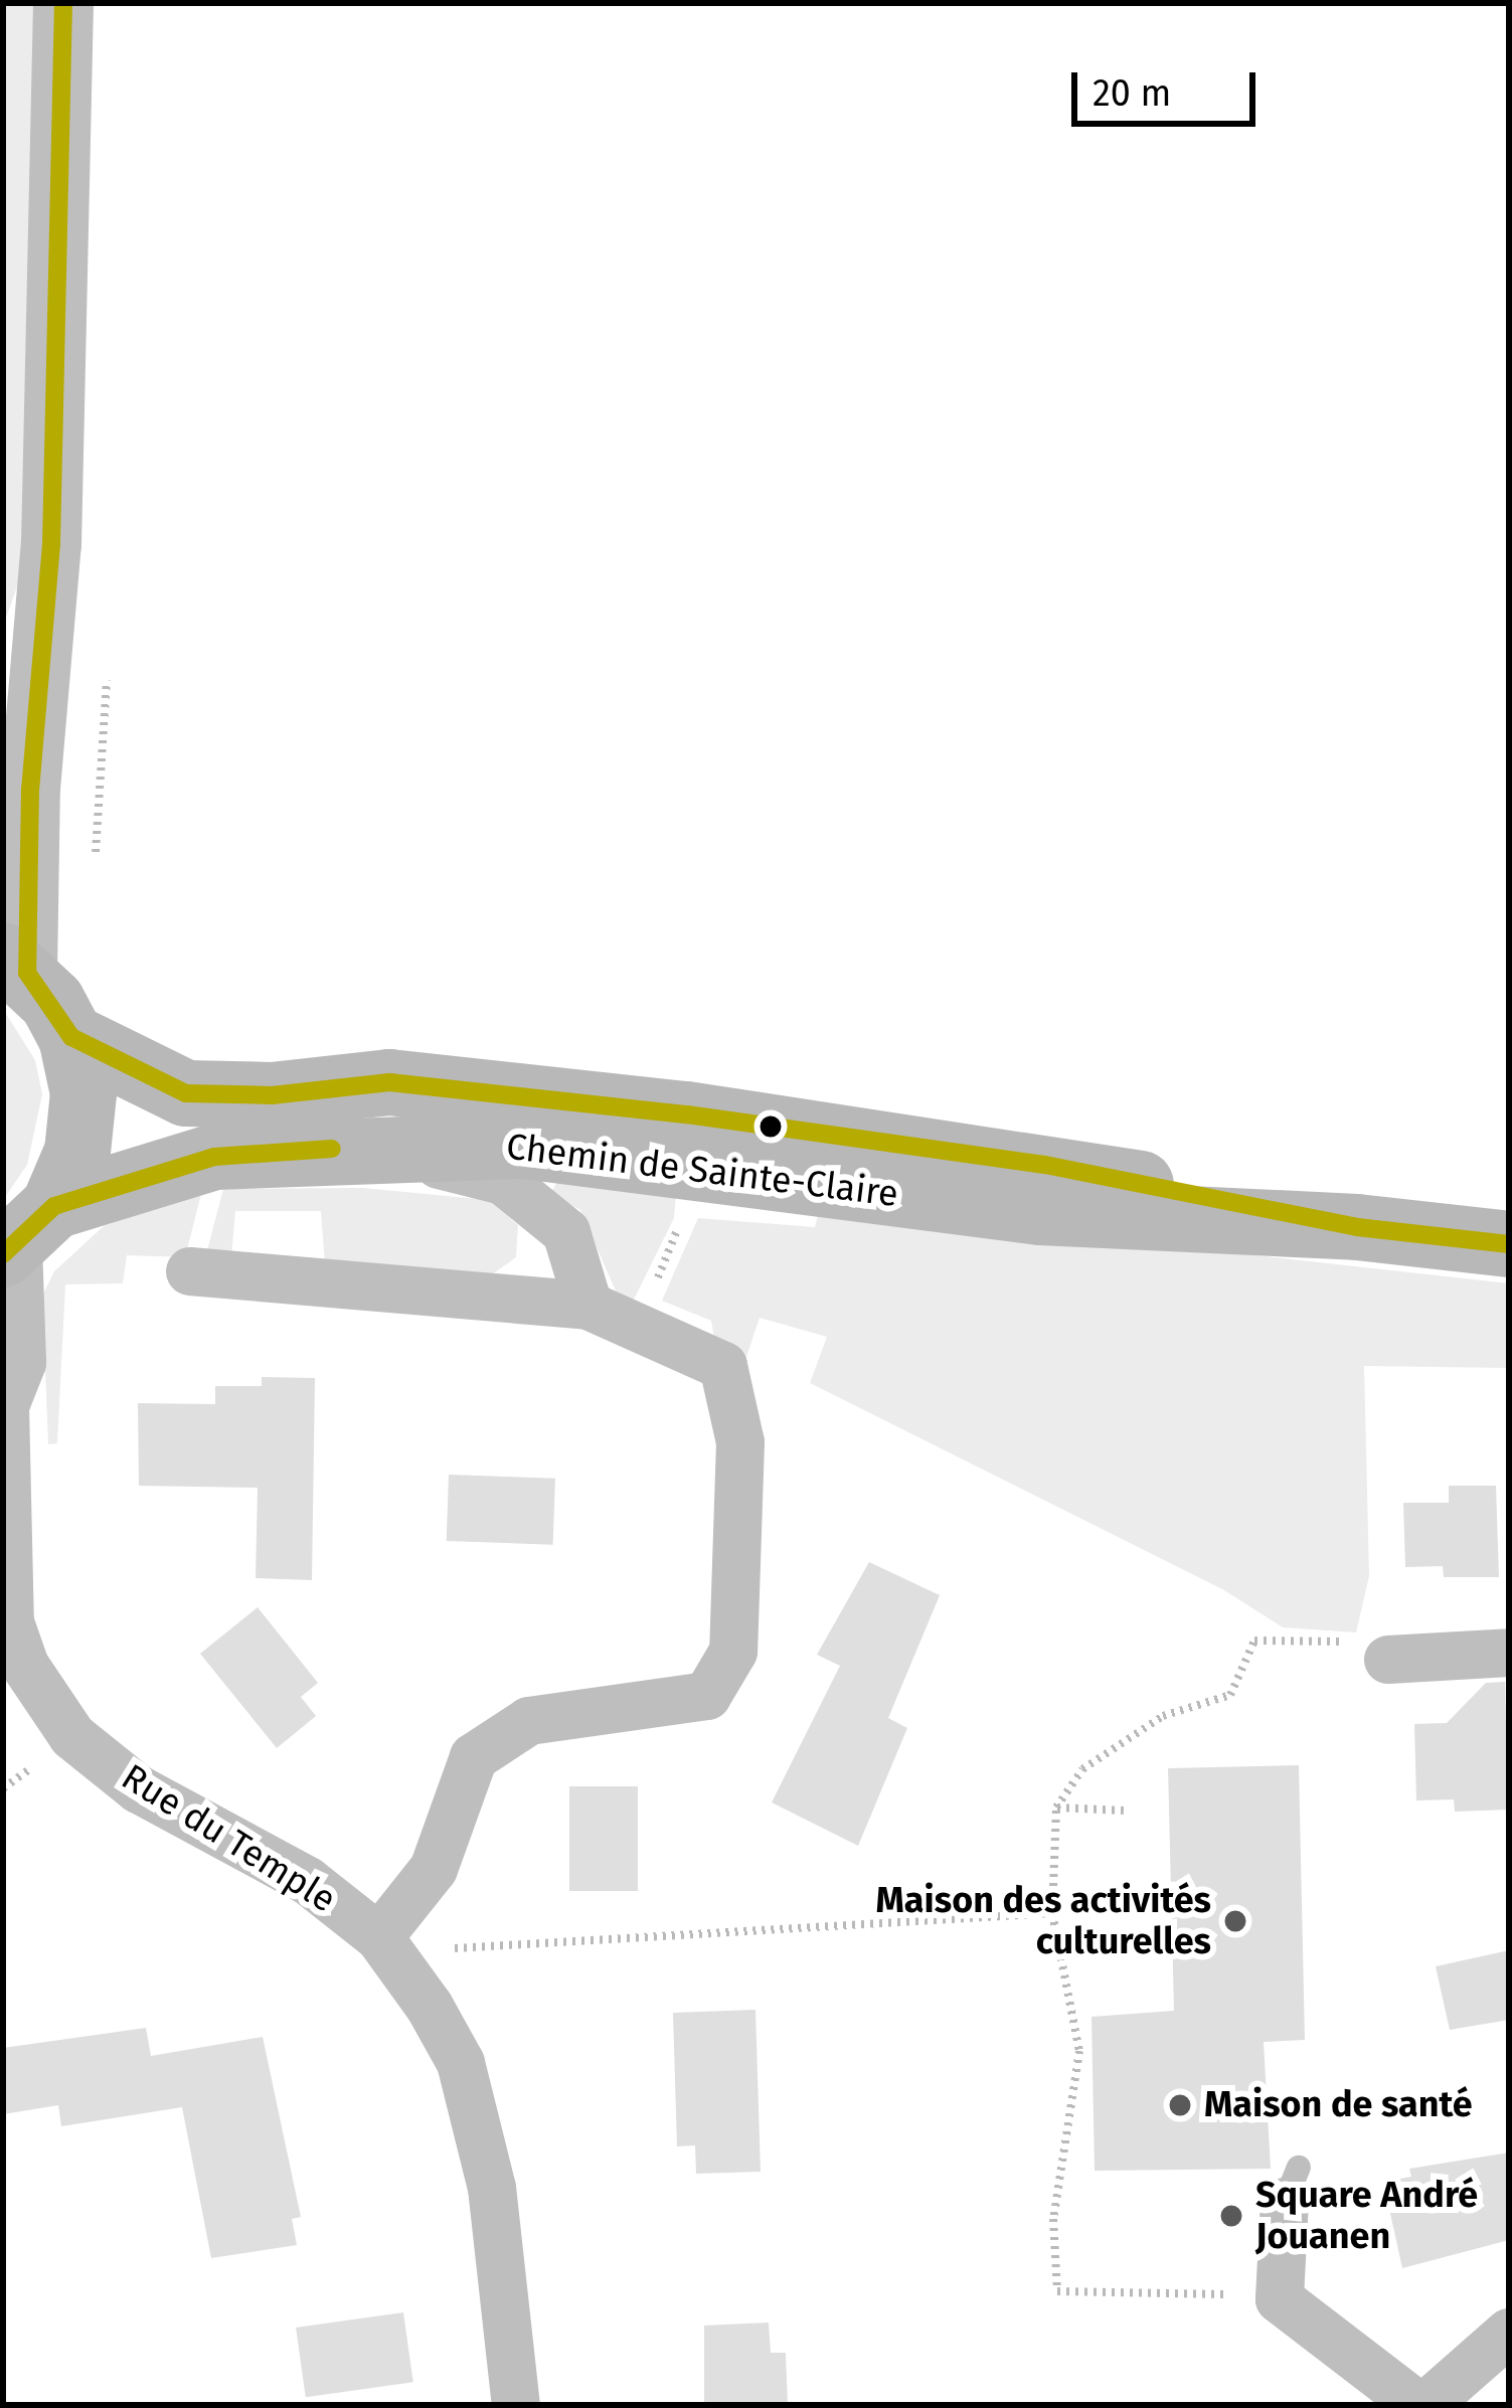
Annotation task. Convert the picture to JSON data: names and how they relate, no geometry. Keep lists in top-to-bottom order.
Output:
{
  "streets": {
    "main road": ["Chemin de Sainte-Claire"],
    "street": ["Rue du Temple"]
  },
  "crossings": [
    ["Chemin de Sainte-Claire", "Rue du Temple"]
  ],
  "places": ["Maison des activités culturelles", "Maison de santé", "Square André Jouanen"],
  "scale_bar": "20 m"
}
